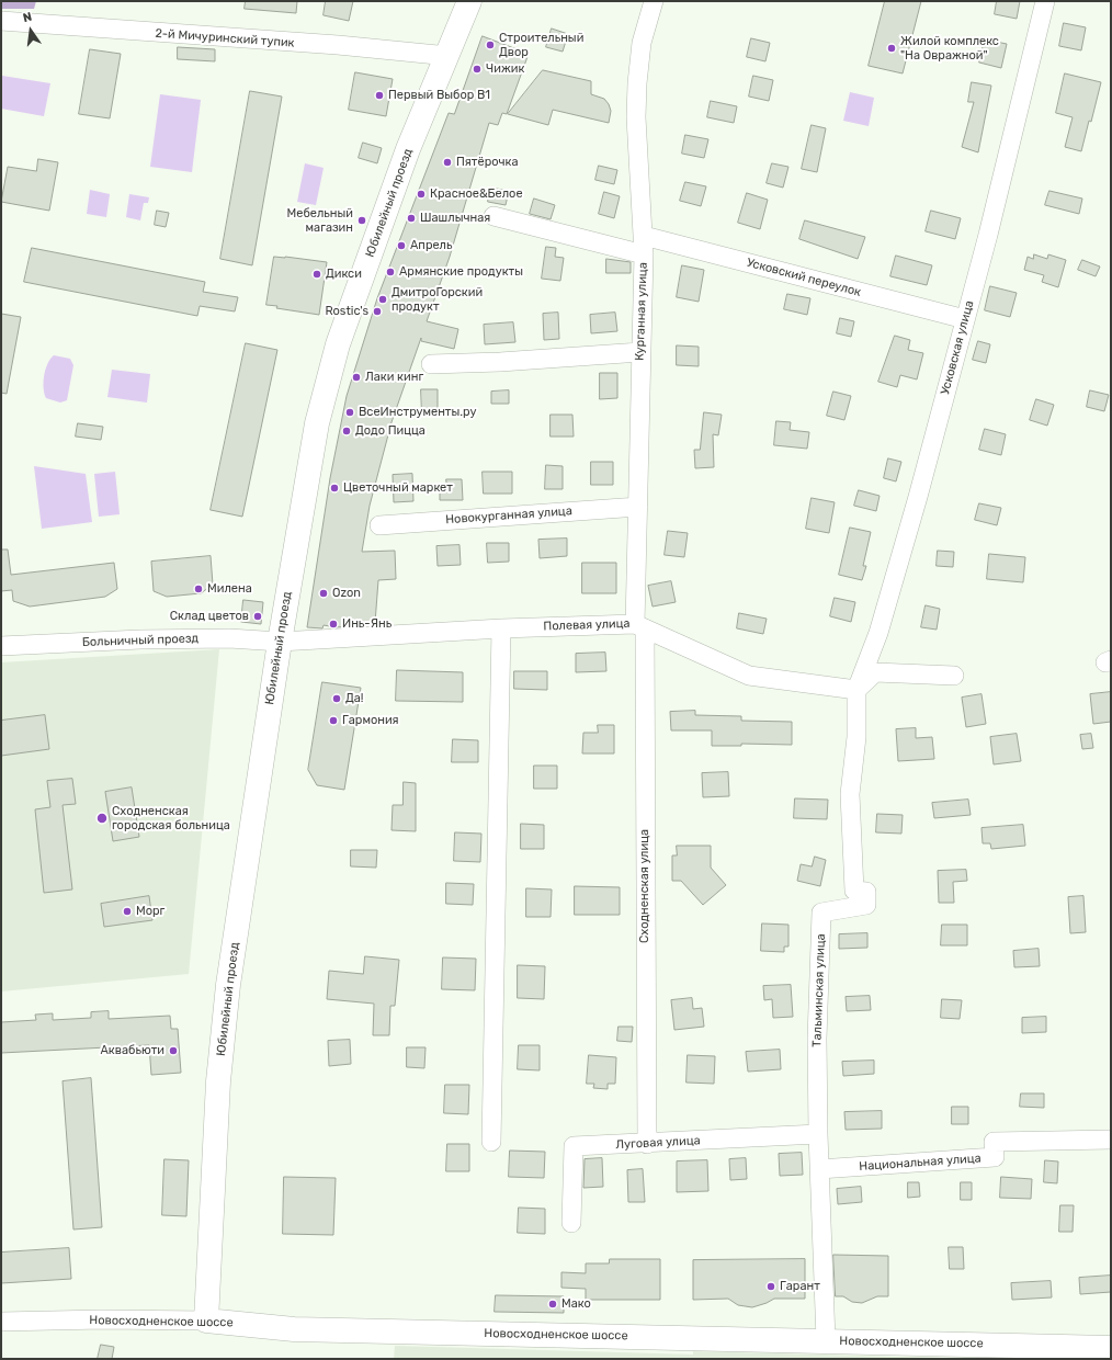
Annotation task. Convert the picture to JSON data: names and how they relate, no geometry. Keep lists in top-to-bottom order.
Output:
{
  "streets": {
    "main road": ["Юбилейный проезд", "Новосходненское шоссе"],
    "street": [
      "2-й Мичуринский тупик",
      "Усковский переулок",
      "Курганная улица",
      "Усковская улица",
      "Новокурганная улица",
      "Полевая улица",
      "Больничный проезд",
      "Сходненская улица",
      "Тальминская улица",
      "Луговая улица",
      "Национальная улица"
    ]
  },
  "crossings": [
    ["2-й Мичуринский тупик", "Юбилейный проезд"],
    ["Юбилейный проезд", "Полевая улица"],
    ["Юбилейный проезд", "Больничный проезд"],
    ["Юбилейный проезд", "Новосходненское шоссе"],
    ["Усковский переулок", "Курганная улица"],
    ["Усковский переулок", "Усковская улица"],
    ["Курганная улица", "Новокурганная улица"],
    ["Курганная улица", "Полевая улица"],
    ["Курганная улица", "Сходненская улица"],
    ["Усковская улица", "Полевая улица"],
    ["Усковская улица", "Тальминская улица"],
    ["Полевая улица", "Больничный проезд"],
    ["Полевая улица", "Сходненская улица"],
    ["Полевая улица", "Тальминская улица"],
    ["Сходненская улица", "Луговая улица"],
    ["Тальминская улица", "Луговая улица"],
    ["Тальминская улица", "Национальная улица"],
    ["Тальминская улица", "Новосходненское шоссе"]
  ],
  "places": [
    "Строительный Двор",
    "Жилой комплекс \"На Овражной\"",
    "Чижик",
    "Первый Выбор В1",
    "Пятёрочка",
    "Красное&Белое",
    "Шашлычная",
    "Мебельный магазин",
    "Апрель",
    "Армянские продукты",
    "Дикси",
    "ДмитроГорский продукт",
    "Rostic's",
    "Лаки кинг",
    "ВсеИнструменты.ру",
    "Додо Пицца",
    "Цветочный маркет",
    "Милена",
    "Ozon",
    "Склад цветов",
    "Инь-Янь",
    "Да!",
    "Гармония",
    "Сходненская городская больница",
    "Морг",
    "Аквабьюти",
    "Гарант",
    "Мако"
  ],
  "north": "top"
}
